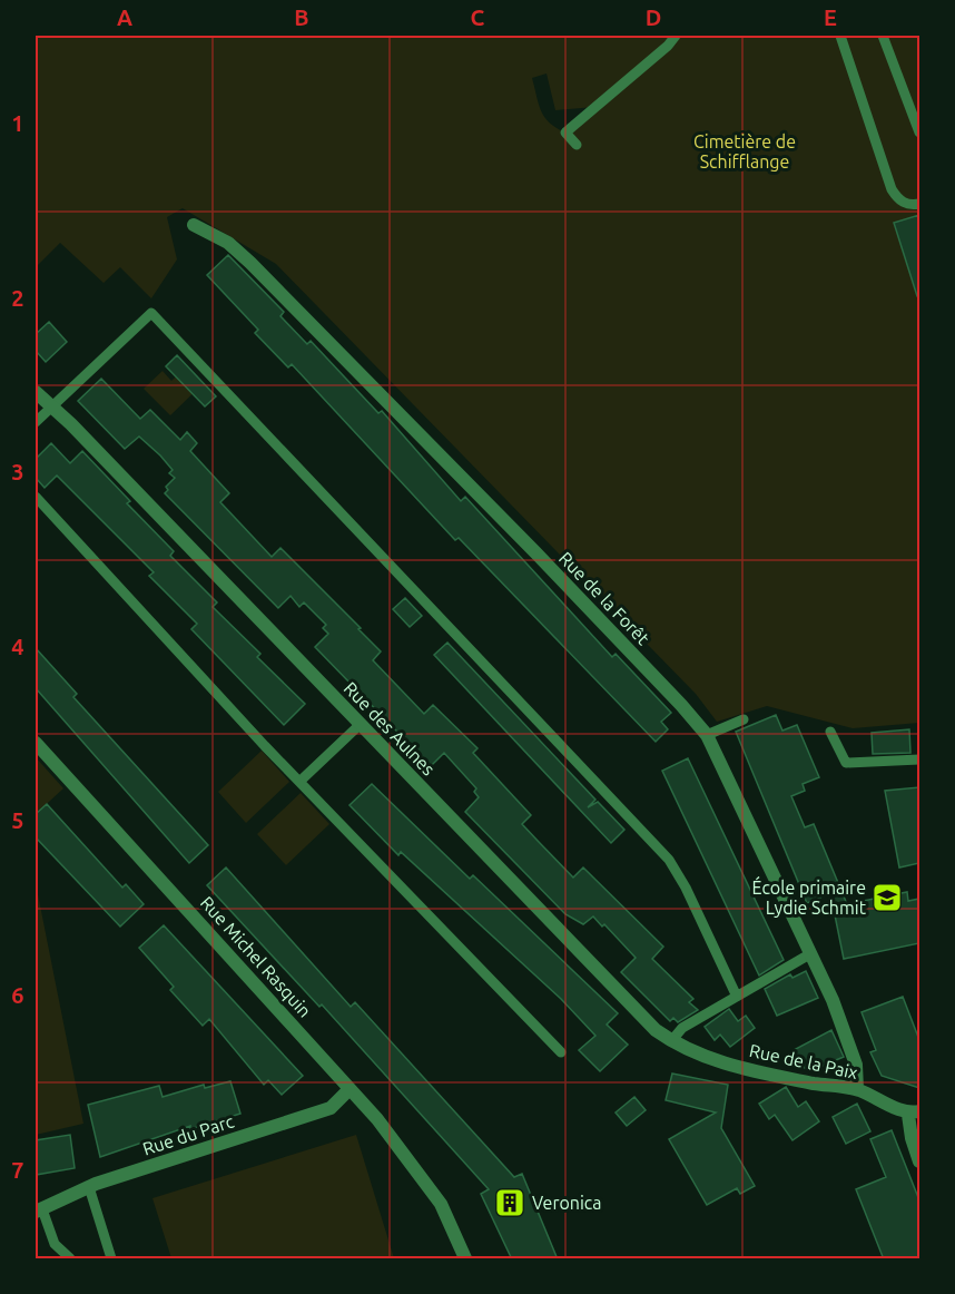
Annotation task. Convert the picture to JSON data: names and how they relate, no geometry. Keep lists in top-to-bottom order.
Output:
{
  "streets": {
    "street": [
      "Rue de la Forêt",
      "Rue des Aulnes",
      "Rue Michel Rasquin",
      "Rue de la Paix",
      "Rue du Parc"
    ]
  },
  "crossings": [
    ["Rue de la Forêt", "Rue de la Paix"],
    ["Rue des Aulnes", "Rue de la Paix"],
    ["Rue Michel Rasquin", "Rue du Parc"]
  ],
  "parks": ["Cimetière de Schifflange"],
  "places": {
    "school or university": ["École primaire Lydie Schmit"],
    "building": ["Veronica"]
  },
  "grid": {
    "columns": [
      "A",
      "B",
      "C",
      "D",
      "E"
    ],
    "rows": [
      "1",
      "2",
      "3",
      "4",
      "5",
      "6",
      "7"
    ]
  }
}
